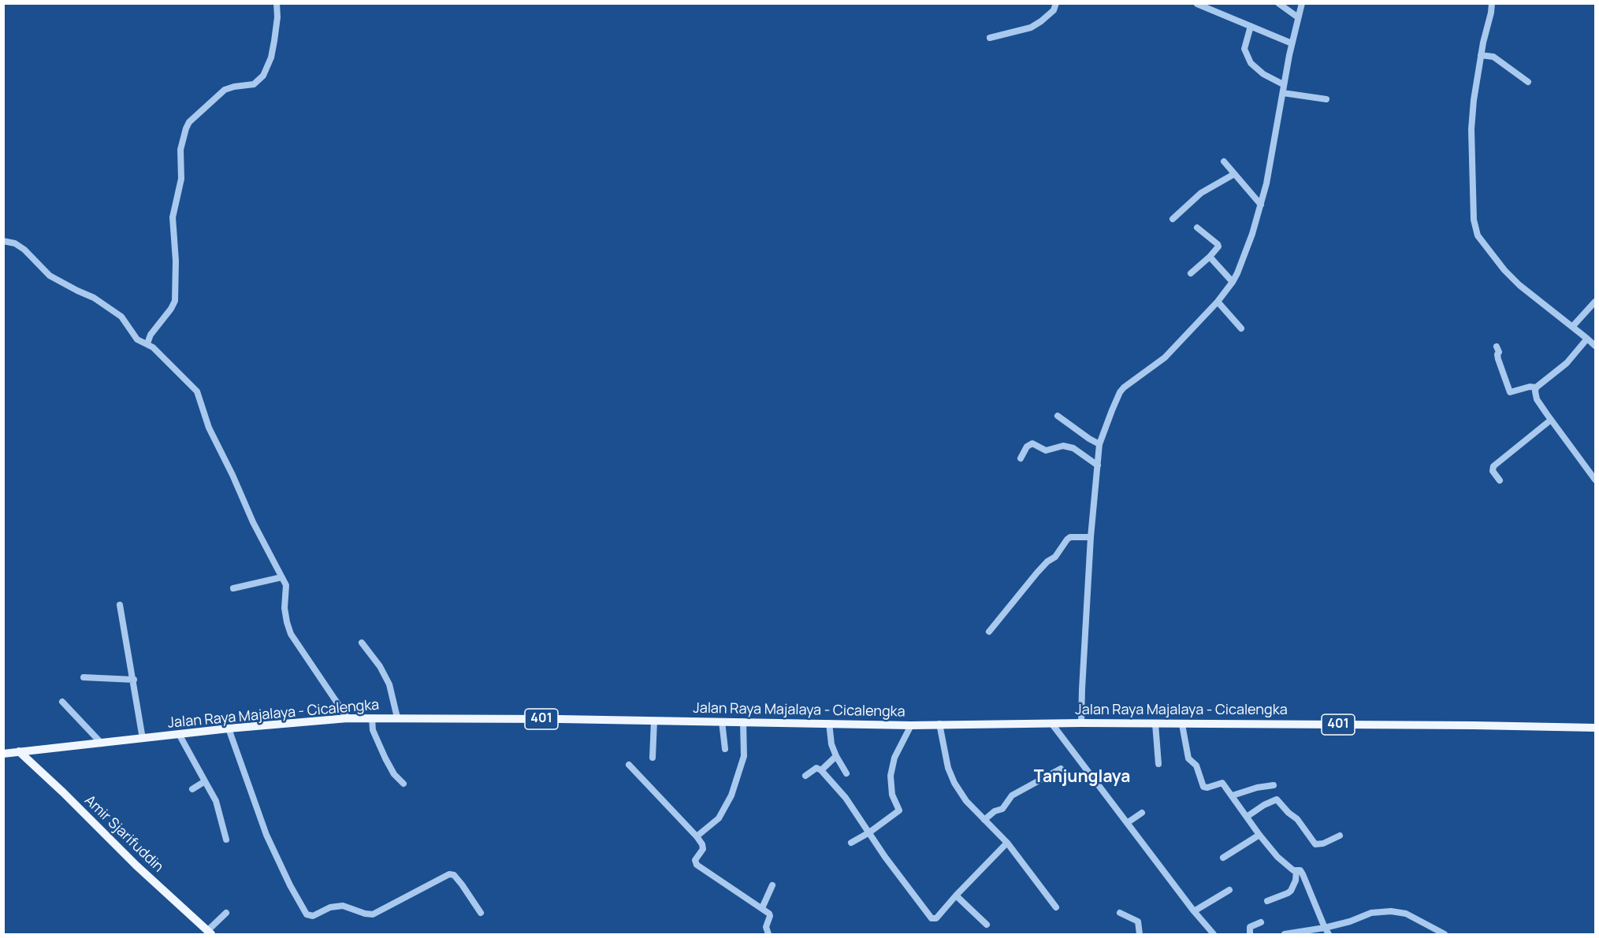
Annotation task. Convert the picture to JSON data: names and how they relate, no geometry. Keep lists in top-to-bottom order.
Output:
{
  "streets": {
    "main road": ["Jalan Raya Majalaya - Cicalengka", "401", "Amir Sjarifuddin"]
  },
  "crossings": [
    ["Jalan Raya Majalaya - Cicalengka", "Amir Sjarifuddin"]
  ],
  "districts": ["Tanjunglaya"]
}
